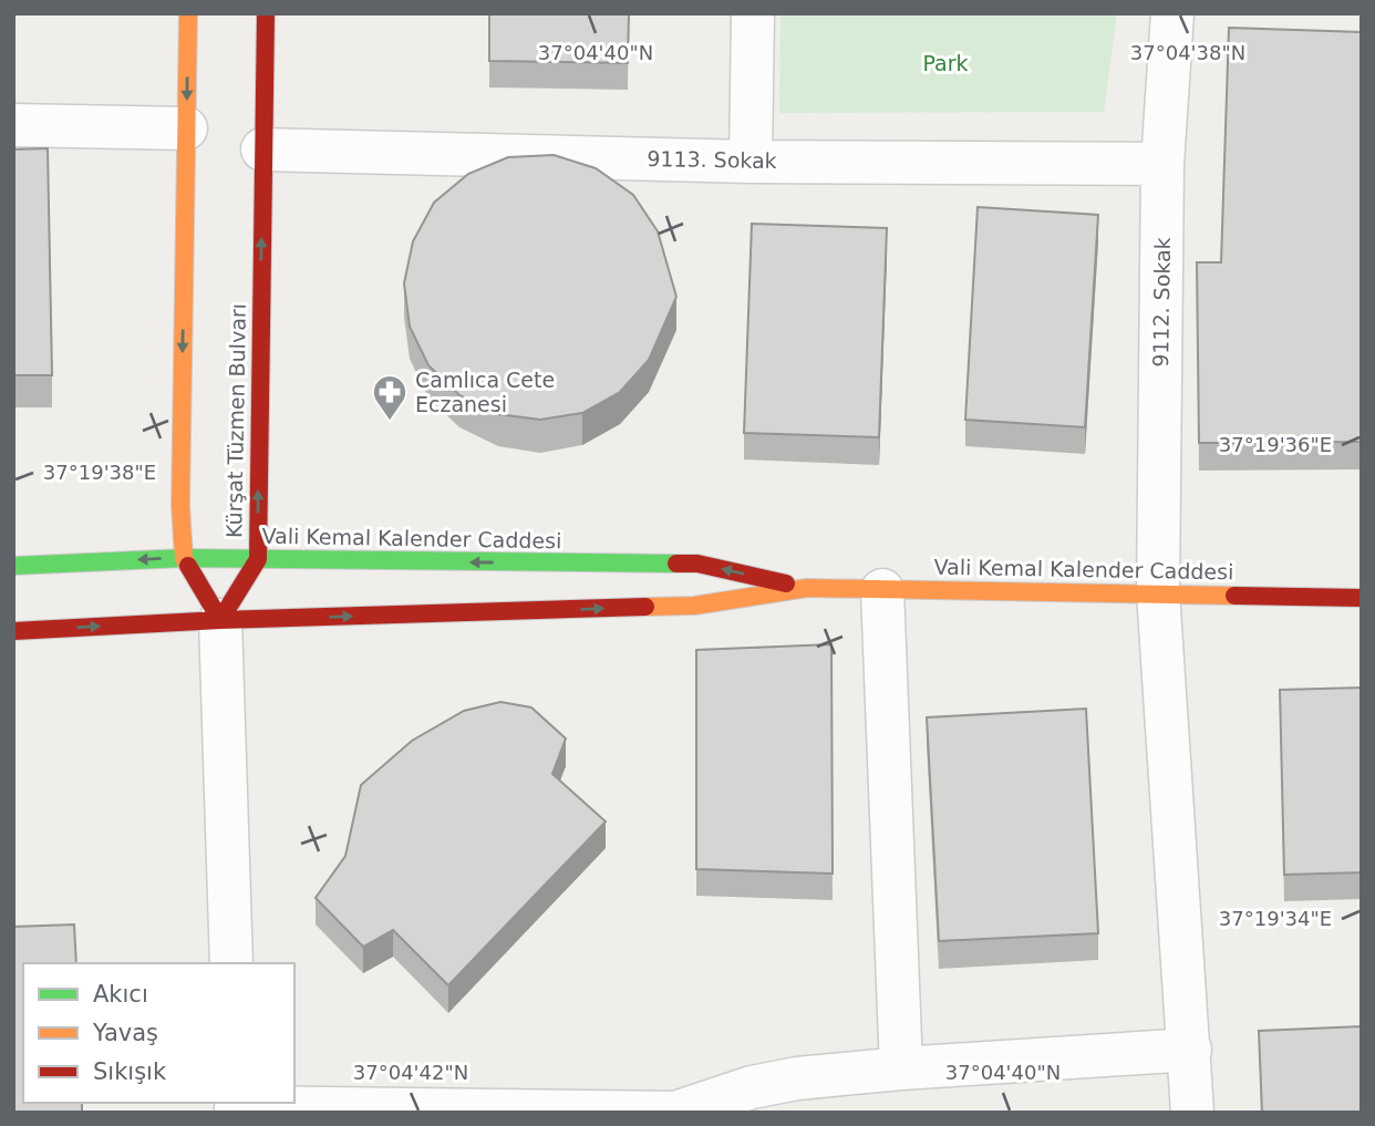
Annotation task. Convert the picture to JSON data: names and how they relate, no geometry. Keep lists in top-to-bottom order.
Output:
{
  "streets": {
    "street": [
      "9113. Sokak",
      "9112. Sokak",
      "Kürşat Tüzmen Bulvarı",
      "Vali Kemal Kalender Caddesi"
    ]
  },
  "crossings": [
    ["9113. Sokak", "9112. Sokak"],
    ["9113. Sokak", "Kürşat Tüzmen Bulvarı"],
    ["9112. Sokak", "Vali Kemal Kalender Caddesi"],
    ["Kürşat Tüzmen Bulvarı", "Vali Kemal Kalender Caddesi"]
  ],
  "parks": ["Park"],
  "places": {
    "pharmacy": ["Camlıca Cete Eczanesi"]
  },
  "legend": ["Akıcı", "Yavaş", "Sıkışık"],
  "coordinates": [
    "37°04'40\"N",
    "37°04'38\"N",
    "37°19'36\"E",
    "37°19'38\"E",
    "37°19'34\"E",
    "37°04'42\"N"
  ]
}
